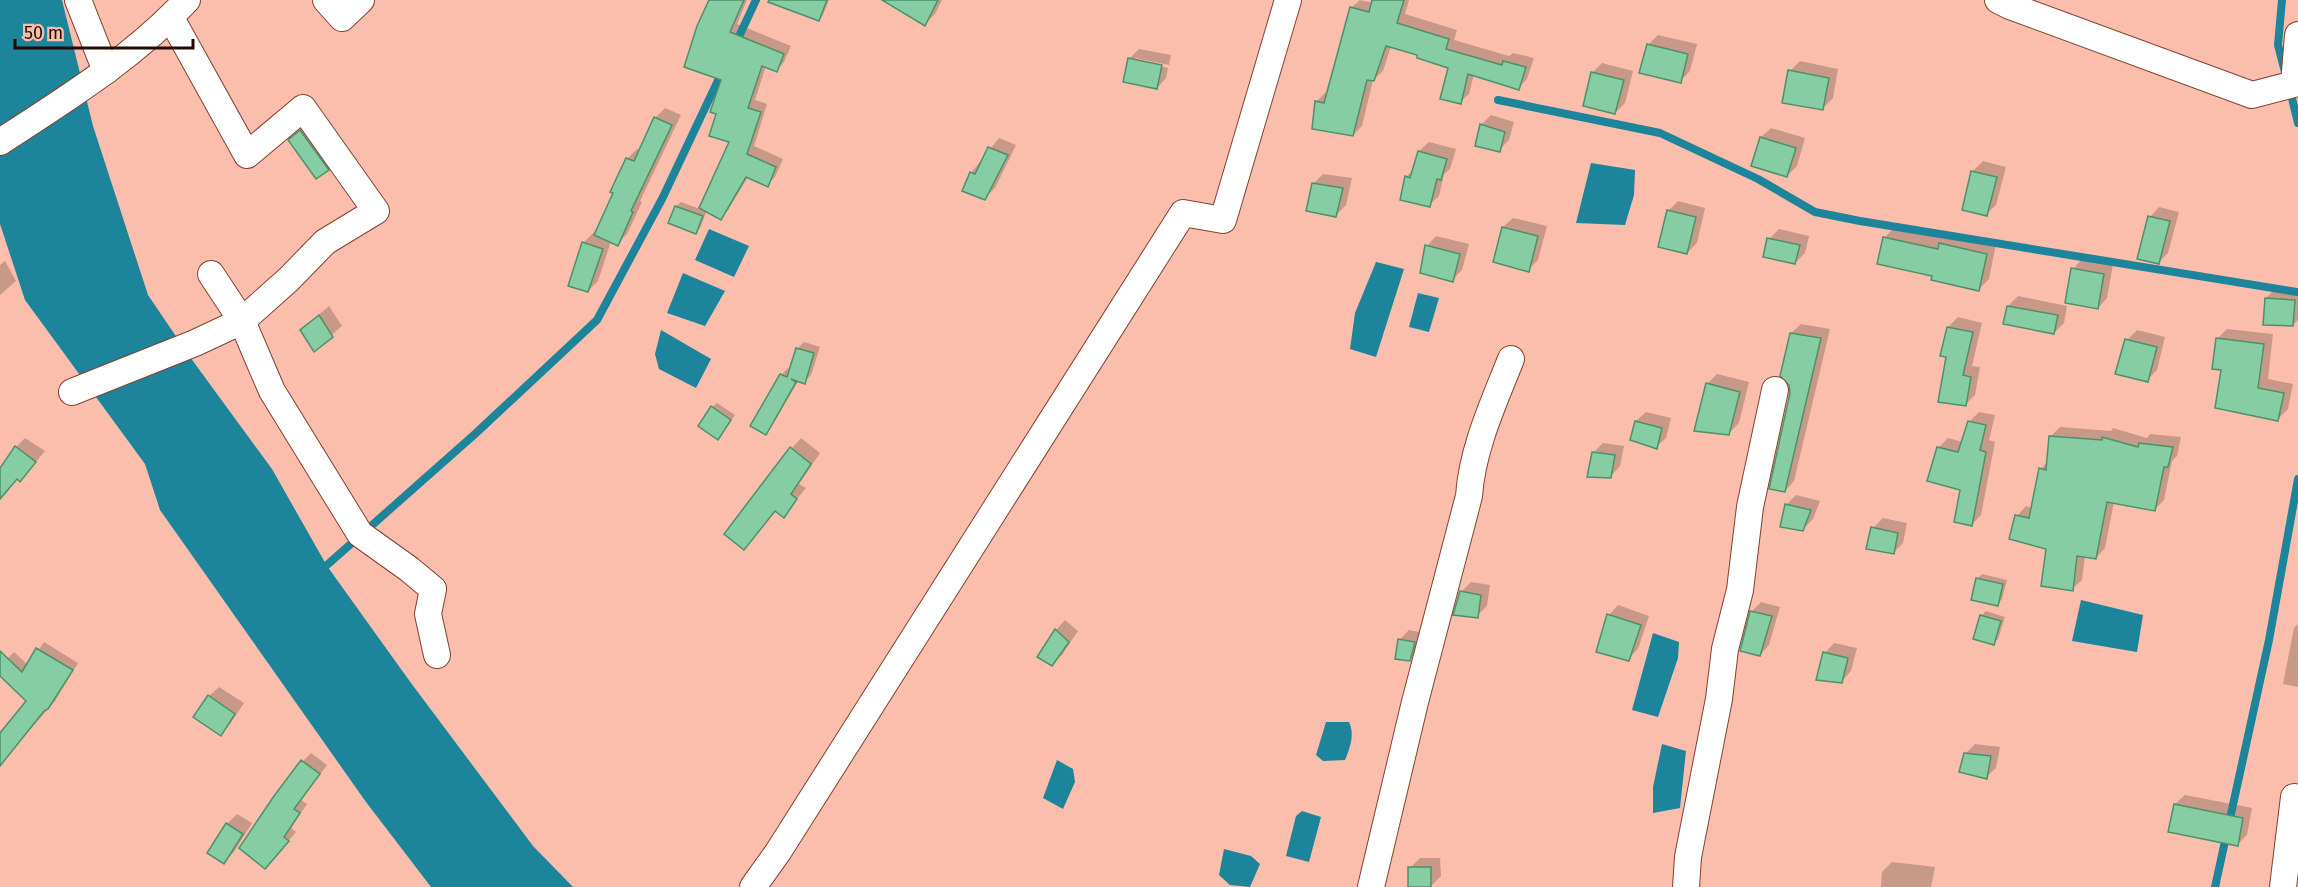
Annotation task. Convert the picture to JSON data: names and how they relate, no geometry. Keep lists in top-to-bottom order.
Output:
{
  "scale_bar": "50 m"
}
